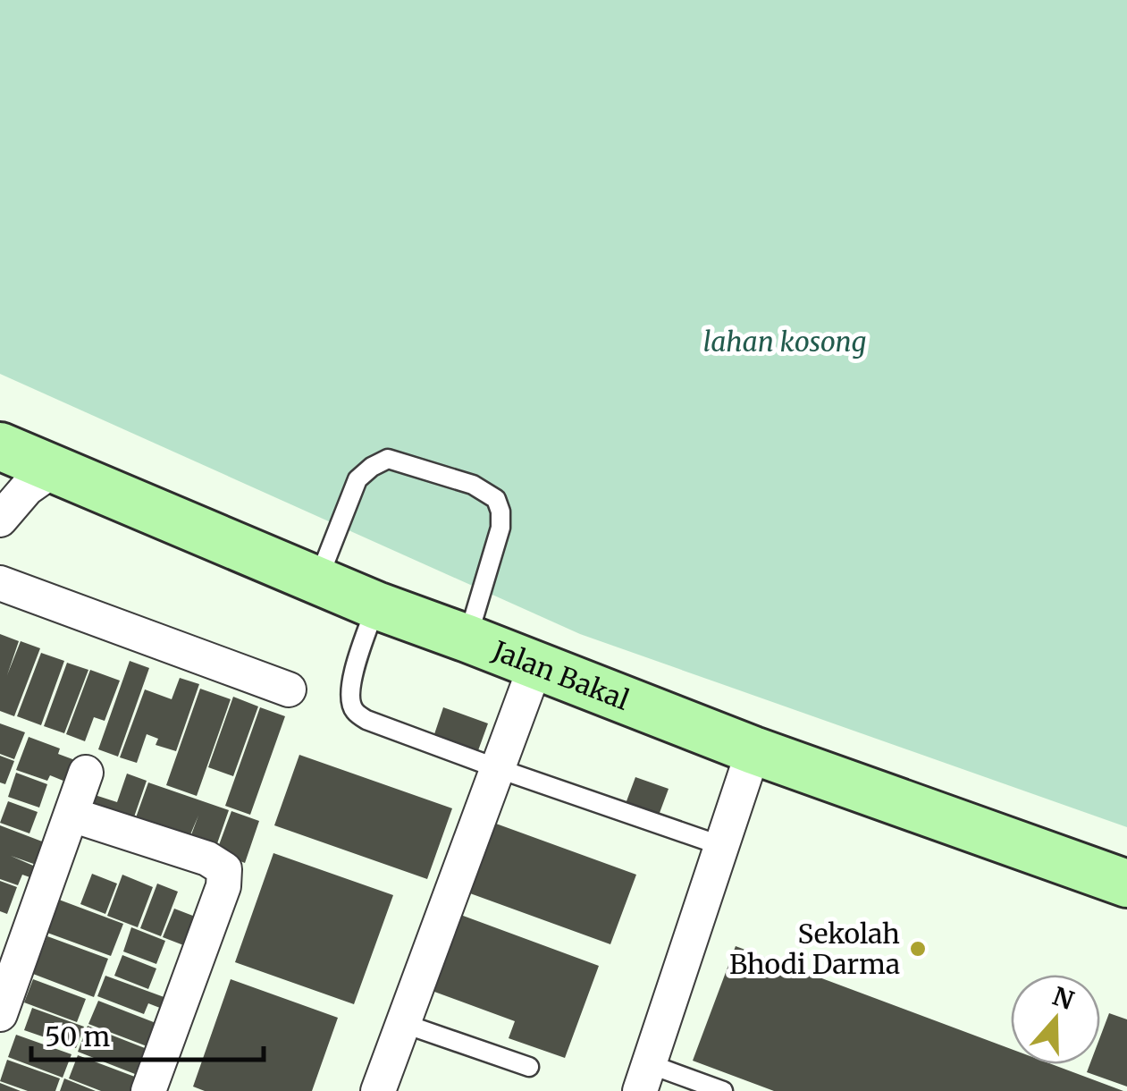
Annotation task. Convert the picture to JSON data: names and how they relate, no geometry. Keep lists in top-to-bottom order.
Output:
{
  "streets": {
    "street": ["Jalan Bakal"]
  },
  "parks": ["lahan kosong"],
  "places": ["Sekolah Bhodi Darma"],
  "scale_bar": "50 m",
  "north": "top"
}
